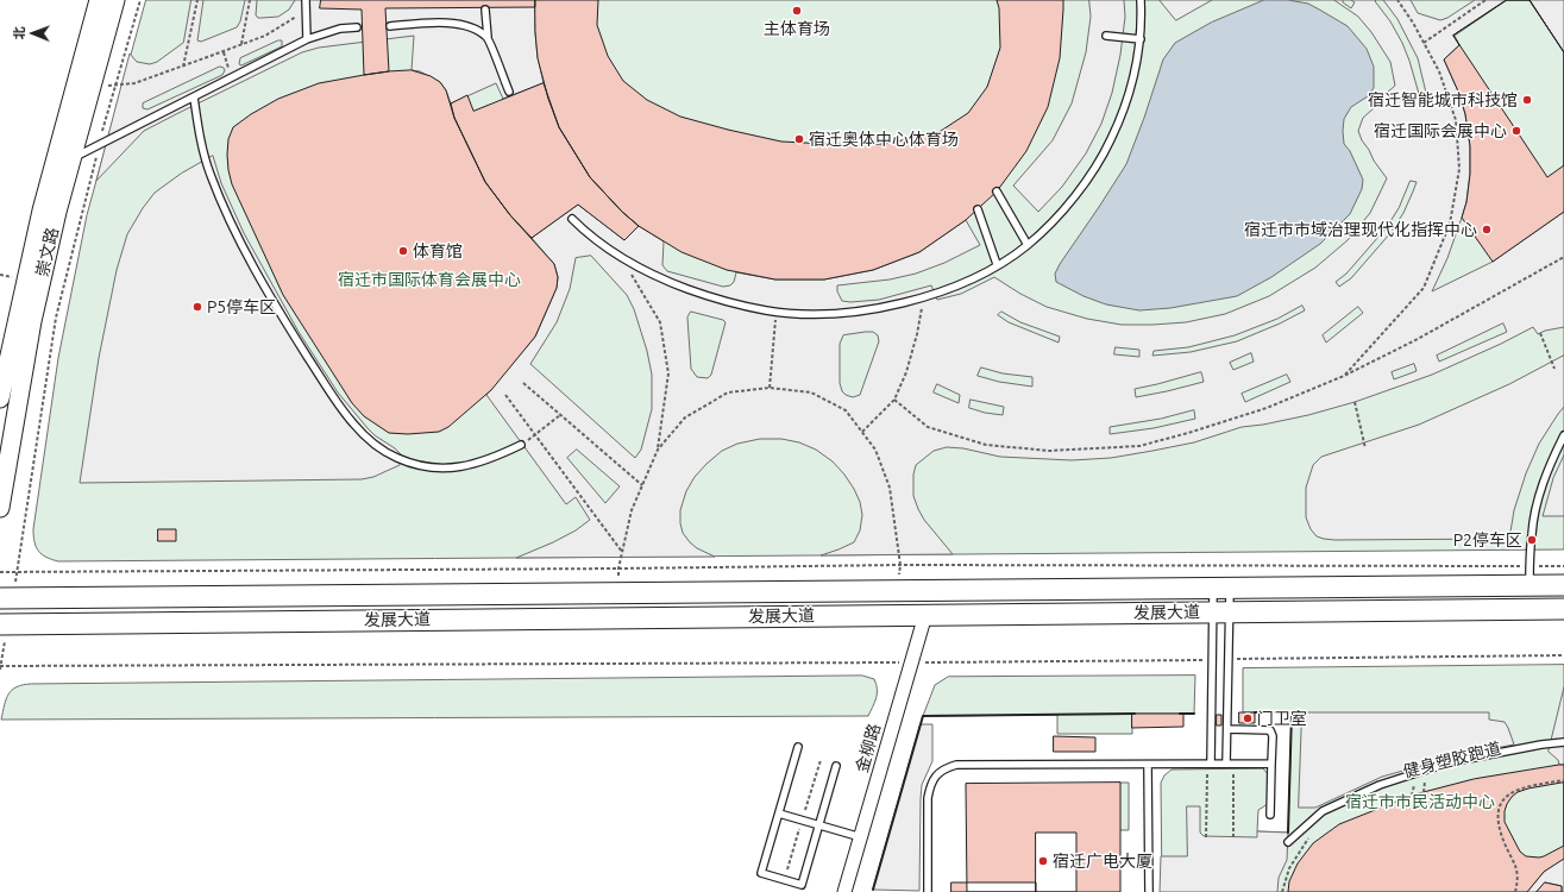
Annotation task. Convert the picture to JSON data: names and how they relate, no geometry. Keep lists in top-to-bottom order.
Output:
{
  "streets": {
    "main road": ["发展大道"],
    "street": ["崇文路", "金柳路"]
  },
  "crossings": [
    ["发展大道", "金柳路"]
  ],
  "parks": ["宿迁市国际体育会展中心", "宿迁市市民活动中心"],
  "places": [
    "主体育场",
    "宿迁智能城市科技馆",
    "宿迁国际会展中心",
    "宿迁奥体中心体育场",
    "宿迁市市域治理现代化指挥中心",
    "体育馆",
    "P5停车区",
    "P2停车区",
    "门卫室",
    "宿迁广电大厦"
  ],
  "north": "left"
}
